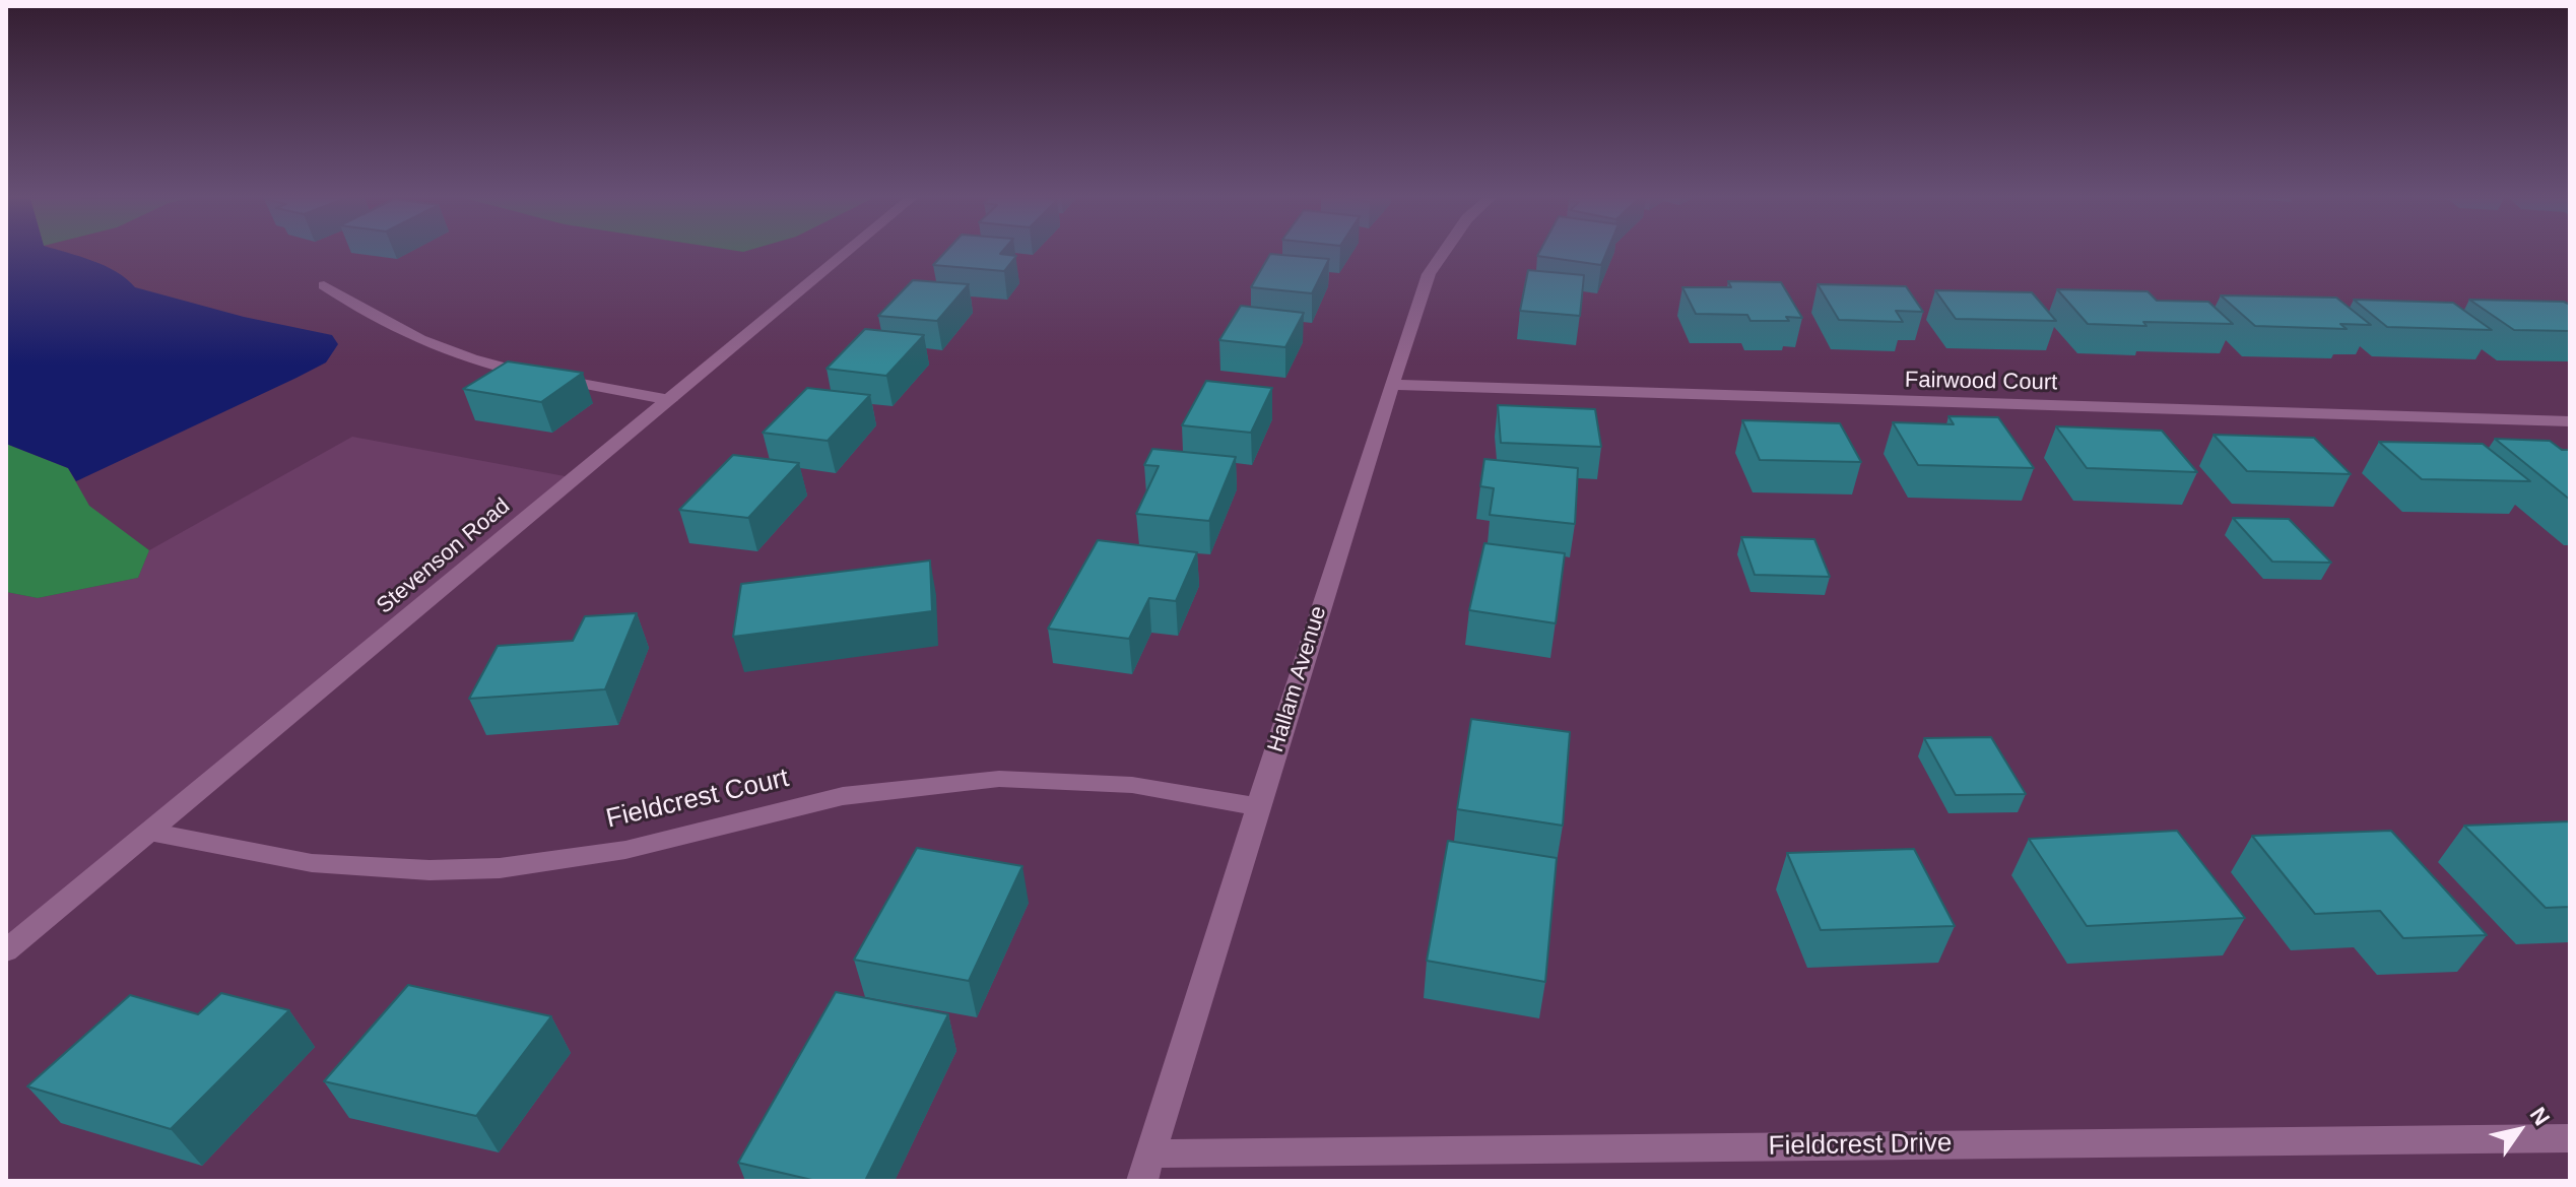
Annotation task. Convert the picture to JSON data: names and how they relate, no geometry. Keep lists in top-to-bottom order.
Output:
{
  "streets": {
    "street": [
      "Fairwood Court",
      "Stevenson Road",
      "Hallam Avenue",
      "Fieldcrest Court",
      "Fieldcrest Drive"
    ]
  },
  "crossings": [
    ["Fairwood Court", "Hallam Avenue"],
    ["Stevenson Road", "Fieldcrest Court"],
    ["Hallam Avenue", "Fieldcrest Court"],
    ["Hallam Avenue", "Fieldcrest Drive"]
  ],
  "north": "top right"
}
